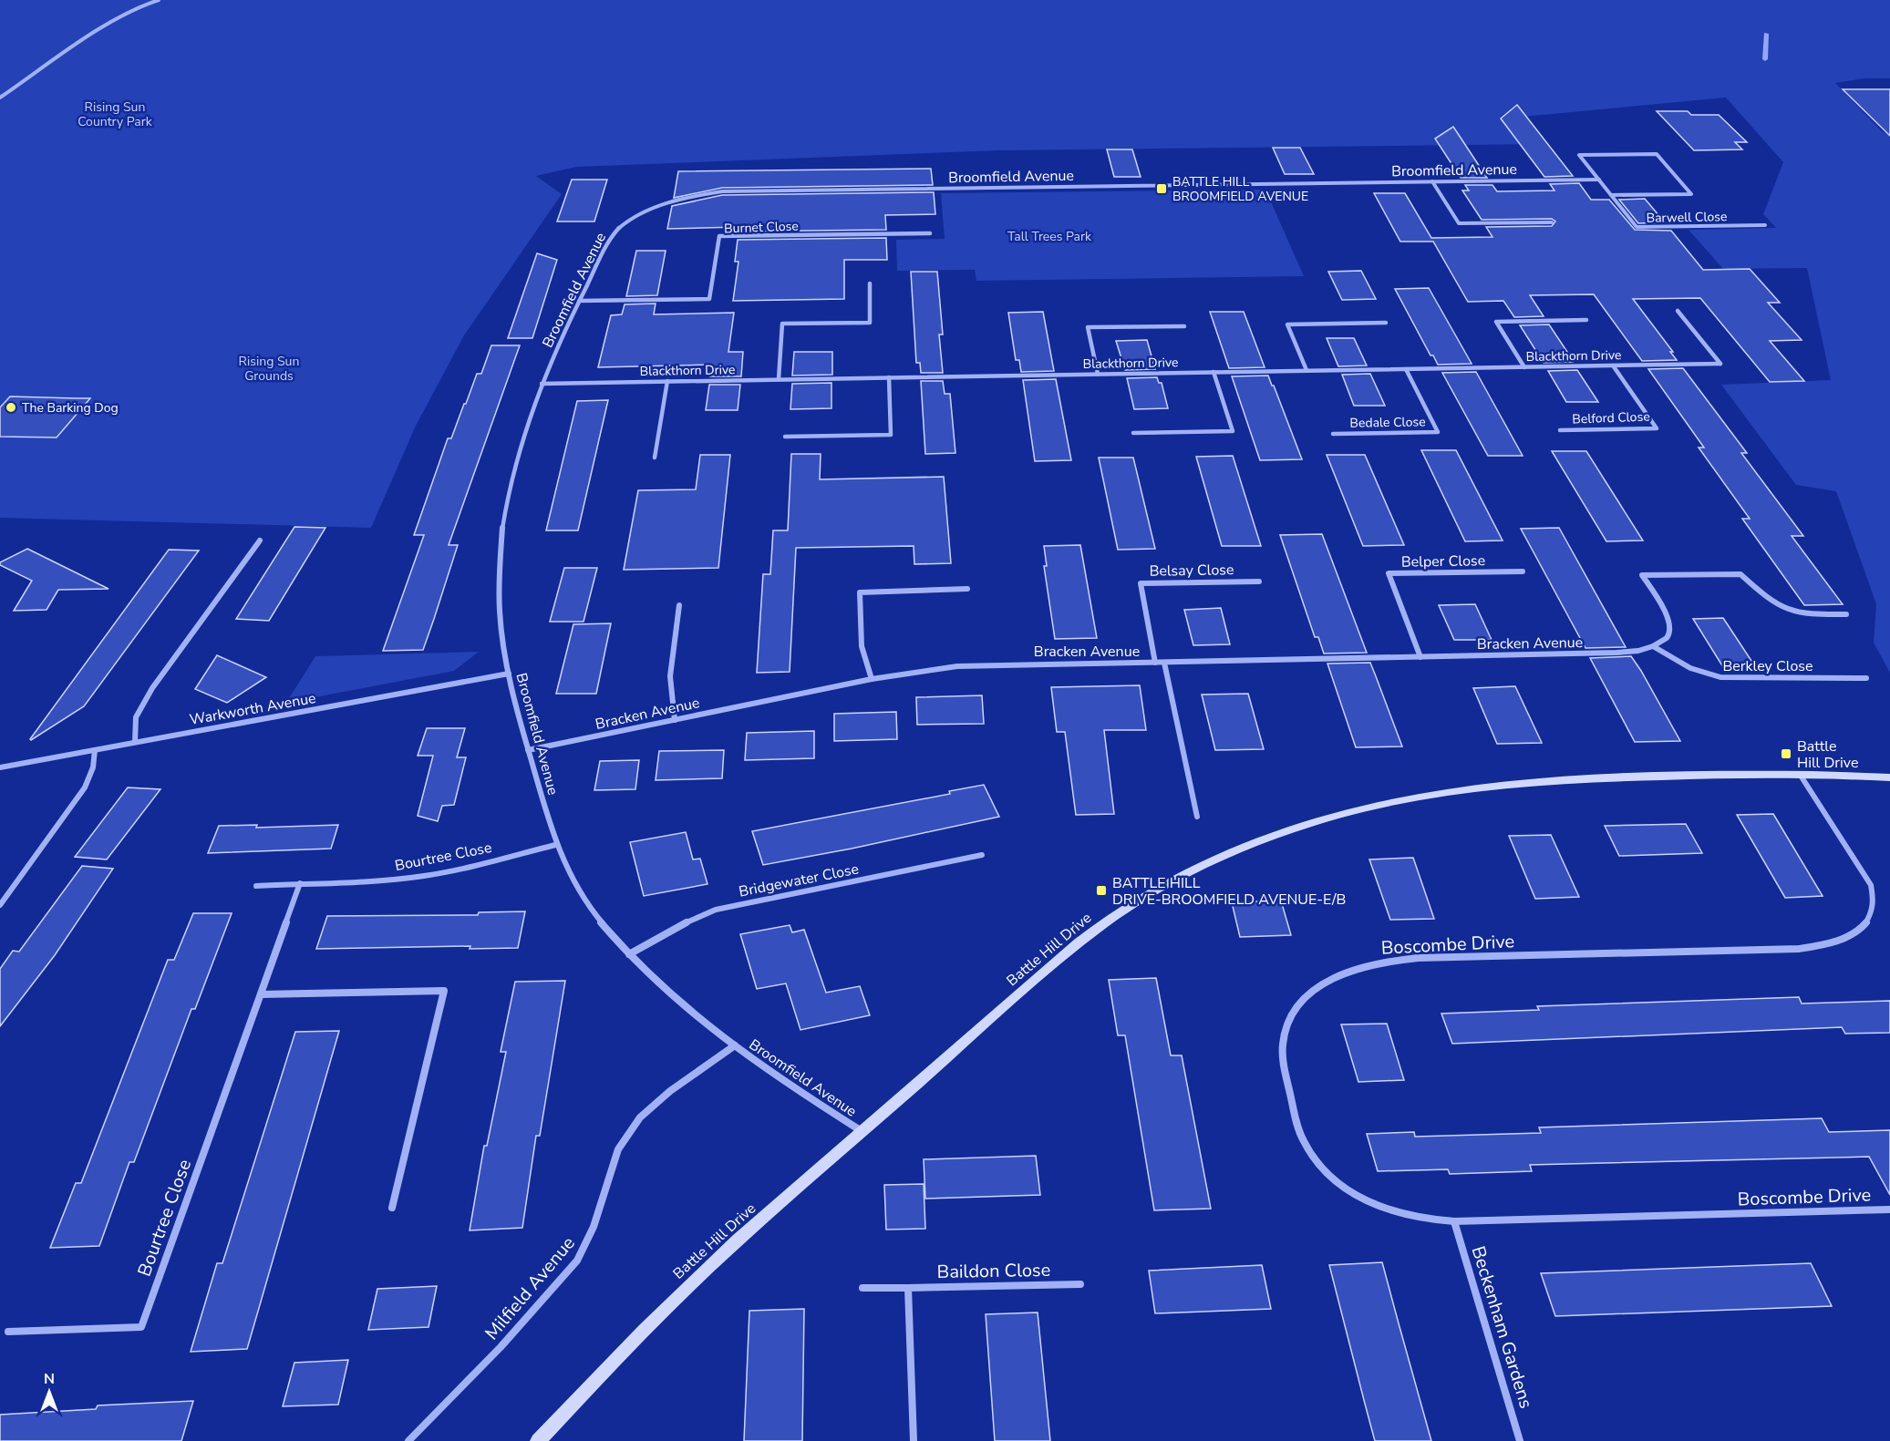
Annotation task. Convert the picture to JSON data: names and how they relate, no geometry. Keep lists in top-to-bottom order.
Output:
{
  "streets": {
    "street": [
      "Broomfield Avenue",
      "Barwell Close",
      "Burnet Close",
      "Blackthorn Drive",
      "Belford Close",
      "Bedale Close",
      "Belper Close",
      "Belsay Close",
      "Bracken Avenue",
      "Berkley Close",
      "Warkworth Avenue",
      "Bourtree Close",
      "Bridgewater Close",
      "Boscombe Drive",
      "Battle Hill Drive",
      "Baildon Close",
      "Milfield Avenue",
      "Beckenham Gardens"
    ]
  },
  "crossings": [
    ["Broomfield Avenue", "Barwell Close"],
    ["Broomfield Avenue", "Burnet Close"],
    ["Broomfield Avenue", "Blackthorn Drive"],
    ["Broomfield Avenue", "Bracken Avenue"],
    ["Broomfield Avenue", "Warkworth Avenue"],
    ["Broomfield Avenue", "Bourtree Close"],
    ["Broomfield Avenue", "Bridgewater Close"],
    ["Broomfield Avenue", "Battle Hill Drive"],
    ["Broomfield Avenue", "Milfield Avenue"],
    ["Blackthorn Drive", "Belford Close"],
    ["Blackthorn Drive", "Bedale Close"],
    ["Belper Close", "Bracken Avenue"],
    ["Belsay Close", "Bracken Avenue"],
    ["Bracken Avenue", "Berkley Close"],
    ["Boscombe Drive", "Battle Hill Drive"],
    ["Boscombe Drive", "Beckenham Gardens"]
  ],
  "parks": ["Rising Sun Country Park", "Tall Trees Park", "Rising Sun Grounds"],
  "places": {
    "transit": ["BATTLE HILL BROOMFIELD AVENUE", "Battle Hill Drive", "BATTLE HILL DRIVE-BROOMFIELD AVENUE-E/B"],
    "other": ["The Barking Dog"]
  },
  "north": "top"
}
